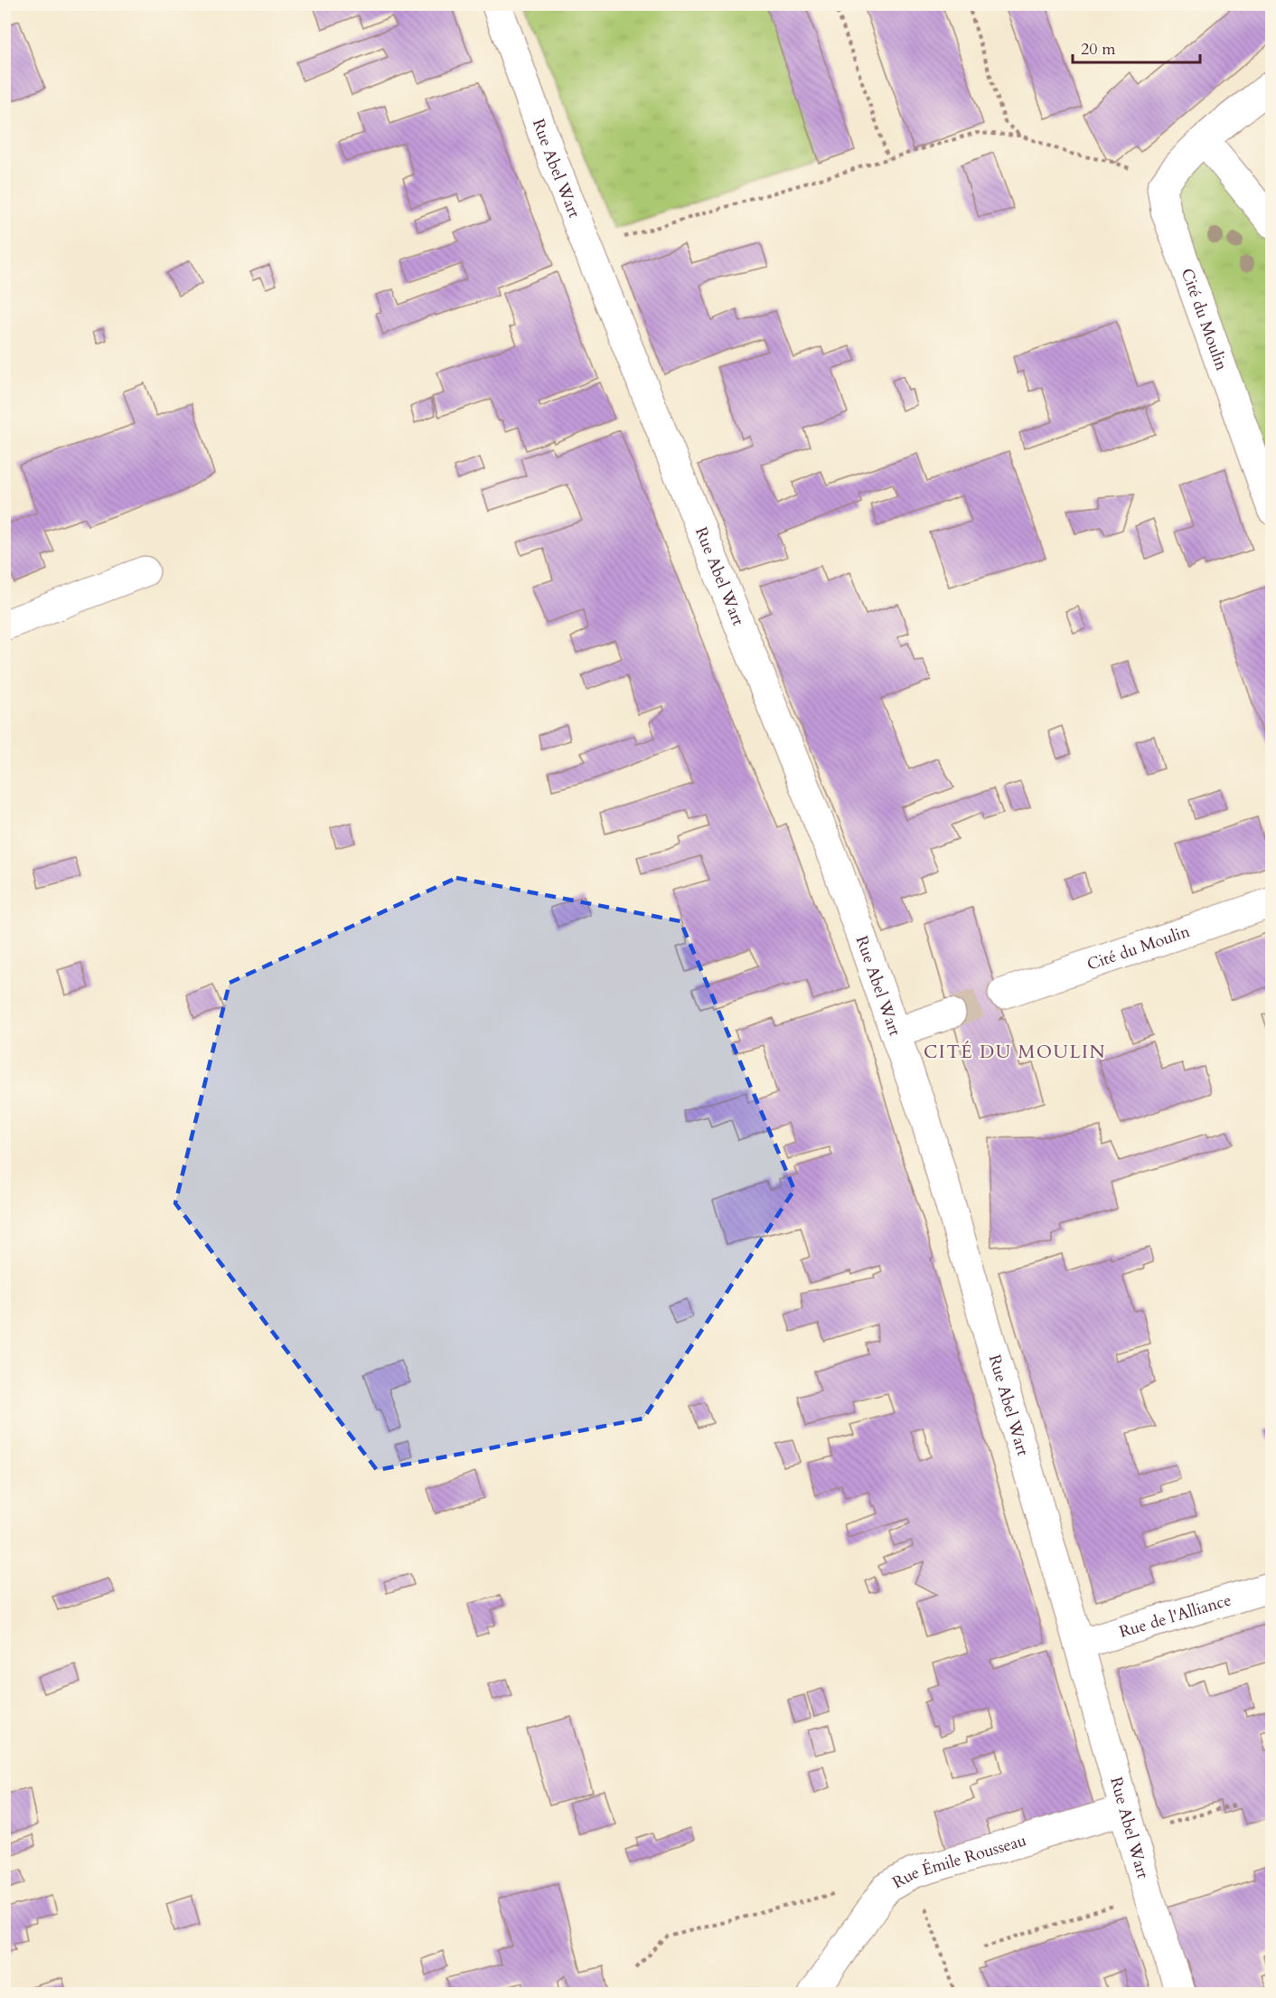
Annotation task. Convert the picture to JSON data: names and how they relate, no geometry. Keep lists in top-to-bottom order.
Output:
{
  "streets": {
    "street": [
      "Rue Abel Wart",
      "Cité du Moulin",
      "Rue de l'Alliance",
      "Rue Émile Rousseau"
    ]
  },
  "crossings": [
    ["Rue Abel Wart", "Rue de l'Alliance"],
    ["Rue Abel Wart", "Rue Émile Rousseau"]
  ],
  "districts": ["CITÉ DU MOULIN"],
  "scale_bar": "20 m"
}
